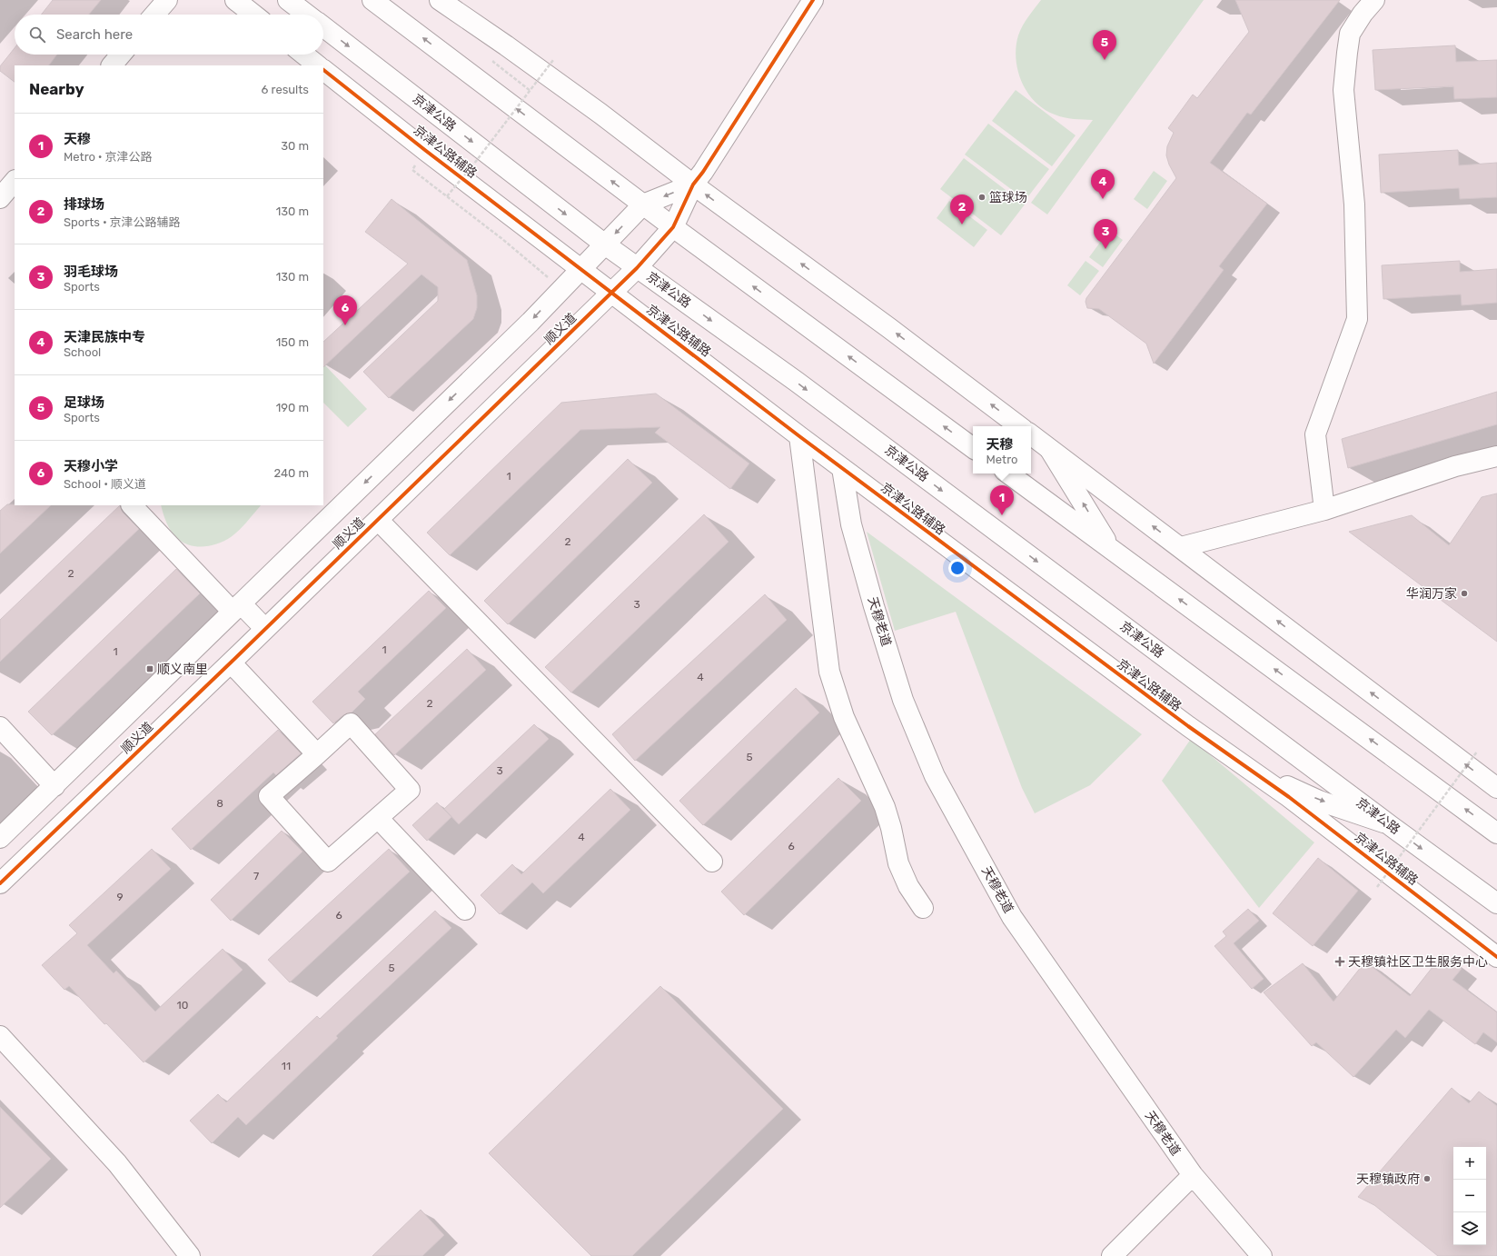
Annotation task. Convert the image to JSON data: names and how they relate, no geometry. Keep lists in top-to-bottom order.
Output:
{
  "streets": {
    "main road": [
      "京津公路",
      "京津公路辅路",
      "顺义道",
      "天穆老道"
    ]
  },
  "crossings": [
    ["京津公路", "顺义道"],
    ["京津公路辅路", "顺义道"],
    ["京津公路辅路", "天穆老道"]
  ],
  "places": {
    "other": ["篮球场", "华润万家", "天穆镇政府"],
    "transit": ["顺义南里"],
    "health": ["天穆镇社区卫生服务中心"]
  },
  "house_numbers": [
    "1",
    "2",
    "2",
    "3",
    "1",
    "1",
    "4",
    "2",
    "5",
    "3",
    "8",
    "4",
    "6",
    "7",
    "9",
    "6",
    "5",
    "10",
    "11"
  ],
  "page": {
    "search": "Search here",
    "pins": [
      "5",
      "4",
      "2",
      "3",
      "6",
      "1"
    ],
    "heading": ["Nearby", "6 results"],
    "list": [
      {
        "mark": "1",
        "name": "天穆",
        "note": "Metro · 京津公路",
        "value": "30 m"
      },
      {
        "mark": "2",
        "name": "排球场",
        "note": "Sports · 京津公路辅路",
        "value": "130 m"
      },
      {
        "mark": "3",
        "name": "羽毛球场",
        "note": "Sports",
        "value": "130 m"
      },
      {
        "mark": "4",
        "name": "天津民族中专",
        "note": "School",
        "value": "150 m"
      },
      {
        "mark": "5",
        "name": "足球场",
        "note": "Sports",
        "value": "190 m"
      },
      {
        "mark": "6",
        "name": "天穆小学",
        "note": "School · 顺义道",
        "value": "240 m"
      }
    ],
    "popup": ["天穆", "Metro"],
    "map_buttons": ["+", "−"]
  }
}
